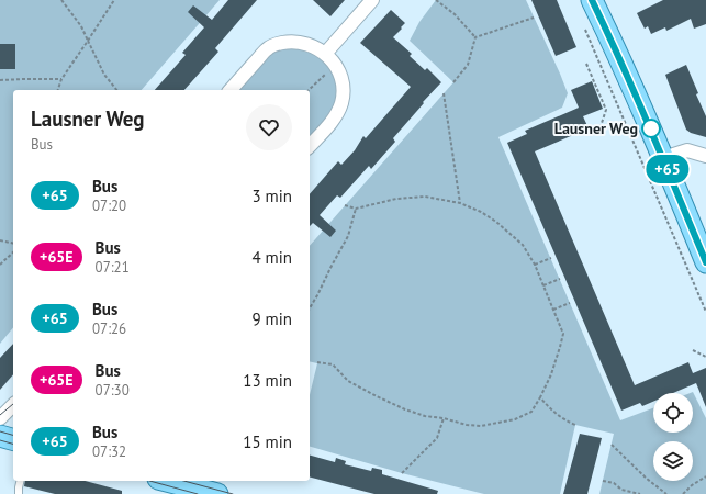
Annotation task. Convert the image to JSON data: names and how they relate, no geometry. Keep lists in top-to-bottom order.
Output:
{
  "places": ["Lausner Weg"],
  "lines": ["bus line +65"],
  "page": {
    "on_map": "+65",
    "heading": ["Lausner Weg", "Bus"],
    "list": [
      {
        "mark": "+65",
        "name": "Bus",
        "note": "07:20",
        "value": "3 min"
      },
      {
        "mark": "+65E",
        "name": "Bus",
        "note": "07:21",
        "value": "4 min"
      },
      {
        "mark": "+65",
        "name": "Bus",
        "note": "07:26",
        "value": "9 min"
      },
      {
        "mark": "+65E",
        "name": "Bus",
        "note": "07:30",
        "value": "13 min"
      },
      {
        "mark": "+65",
        "name": "Bus",
        "note": "07:32",
        "value": "15 min"
      }
    ]
  }
}
